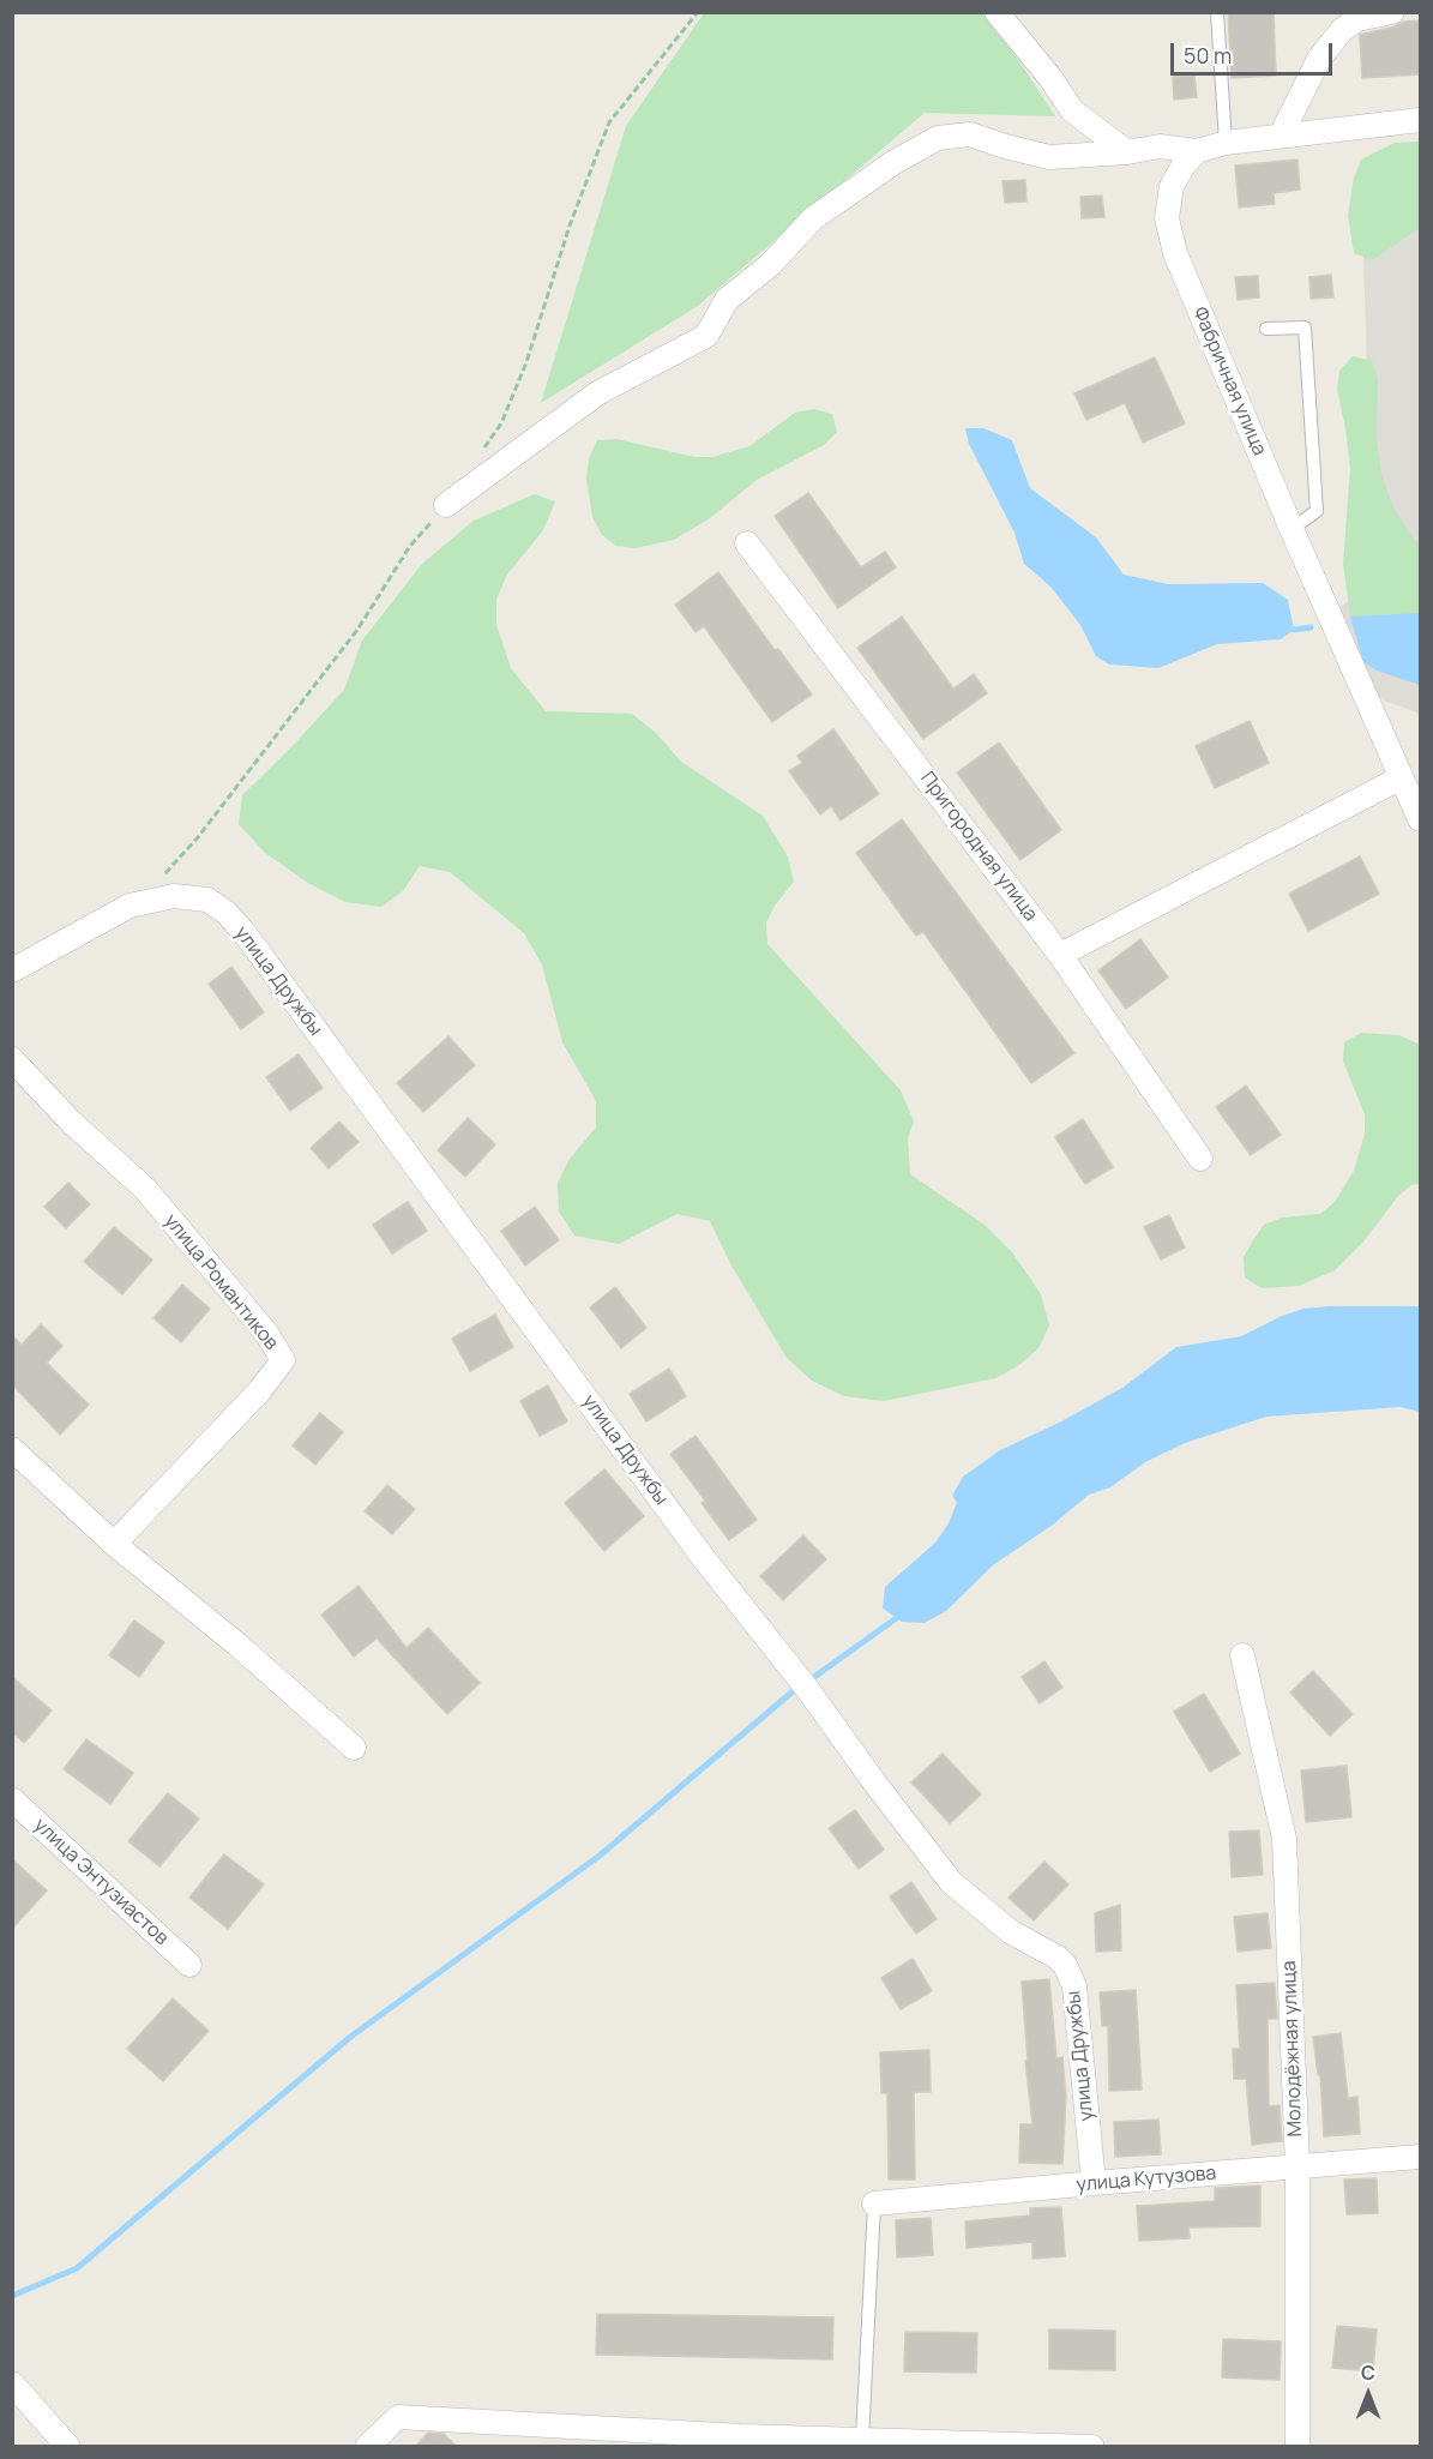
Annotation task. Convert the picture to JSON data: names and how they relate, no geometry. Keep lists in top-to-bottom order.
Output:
{
  "streets": {
    "street": [
      "Фабричная улица",
      "Пригородная улица",
      "улица Дружбы",
      "улица Романтиков",
      "улица Энтузиастов",
      "Молодёжная улица",
      "улица Кутузова"
    ]
  },
  "crossings": [
    ["улица Дружбы", "улица Кутузова"],
    ["Молодёжная улица", "улица Кутузова"]
  ],
  "scale_bar": "50 m",
  "north": "top"
}
